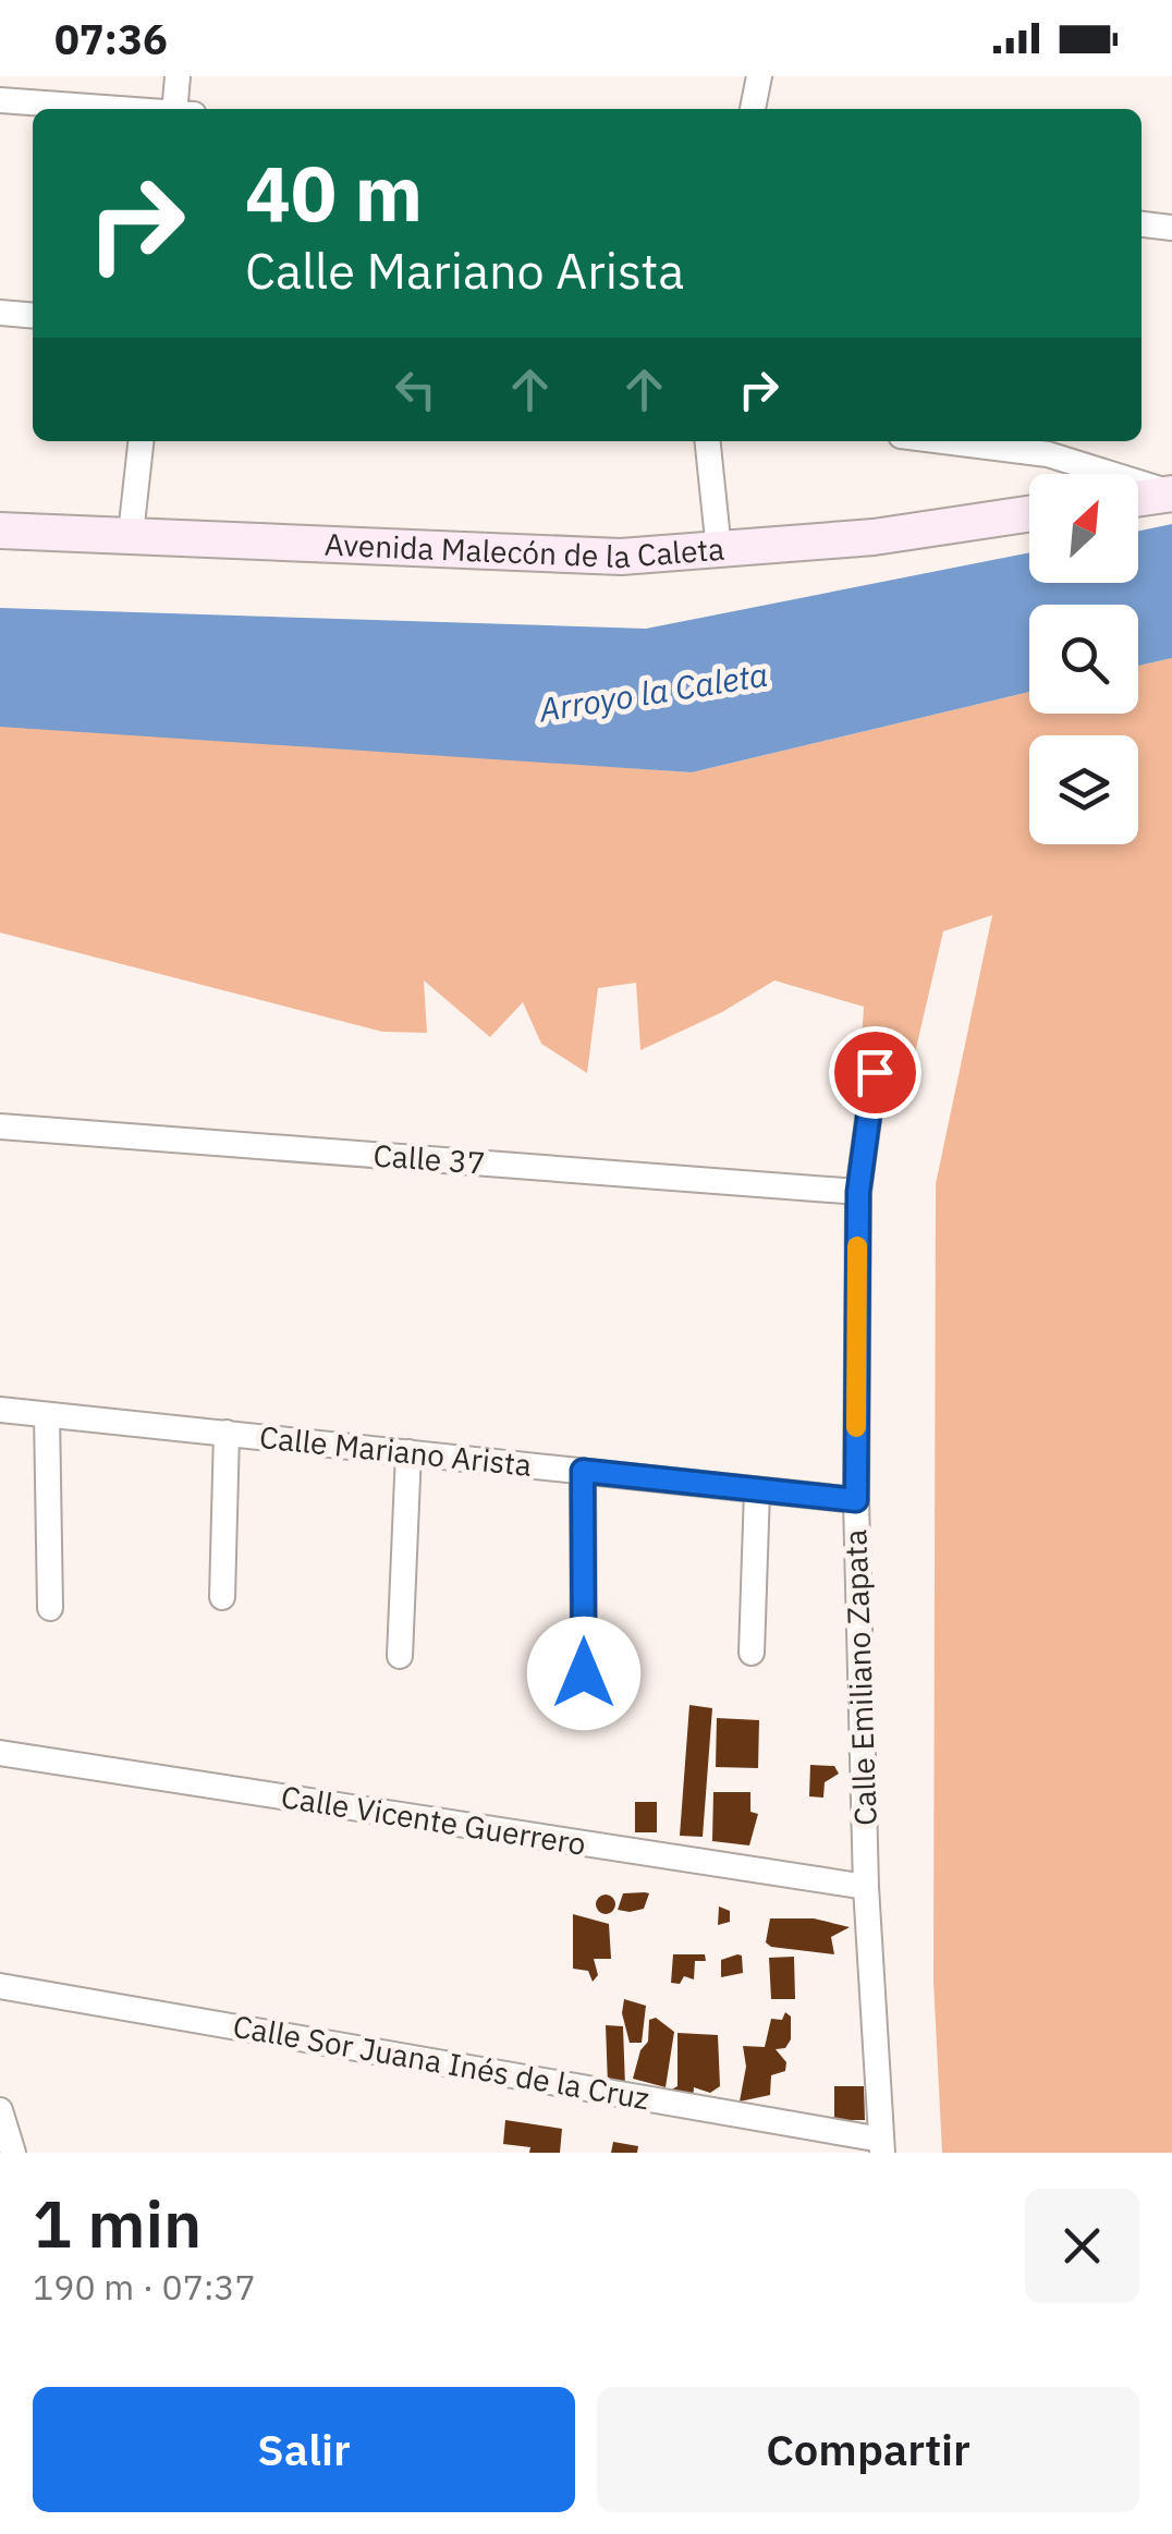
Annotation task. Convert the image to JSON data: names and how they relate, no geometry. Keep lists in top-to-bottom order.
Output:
{
  "streets": {
    "main road": ["Avenida Malecón de la Caleta"],
    "street": [
      "Calle 37",
      "Calle Mariano Arista",
      "Calle Emiliano Zapata",
      "Calle Vicente Guerrero",
      "Calle Sor Juana Inés de la Cruz"
    ]
  },
  "crossings": [
    ["Calle 37", "Calle Emiliano Zapata"],
    ["Calle Mariano Arista", "Calle Emiliano Zapata"],
    ["Calle Emiliano Zapata", "Calle Vicente Guerrero"],
    ["Calle Emiliano Zapata", "Calle Sor Juana Inés de la Cruz"]
  ],
  "water": ["Arroyo la Caleta"],
  "north": "top right",
  "page": {
    "status": "07:36",
    "turn": ["40 m", "Calle Mariano Arista"],
    "heading": ["1 min", "190 m · 07:37"],
    "buttons": ["Salir", "Compartir"]
  }
}
